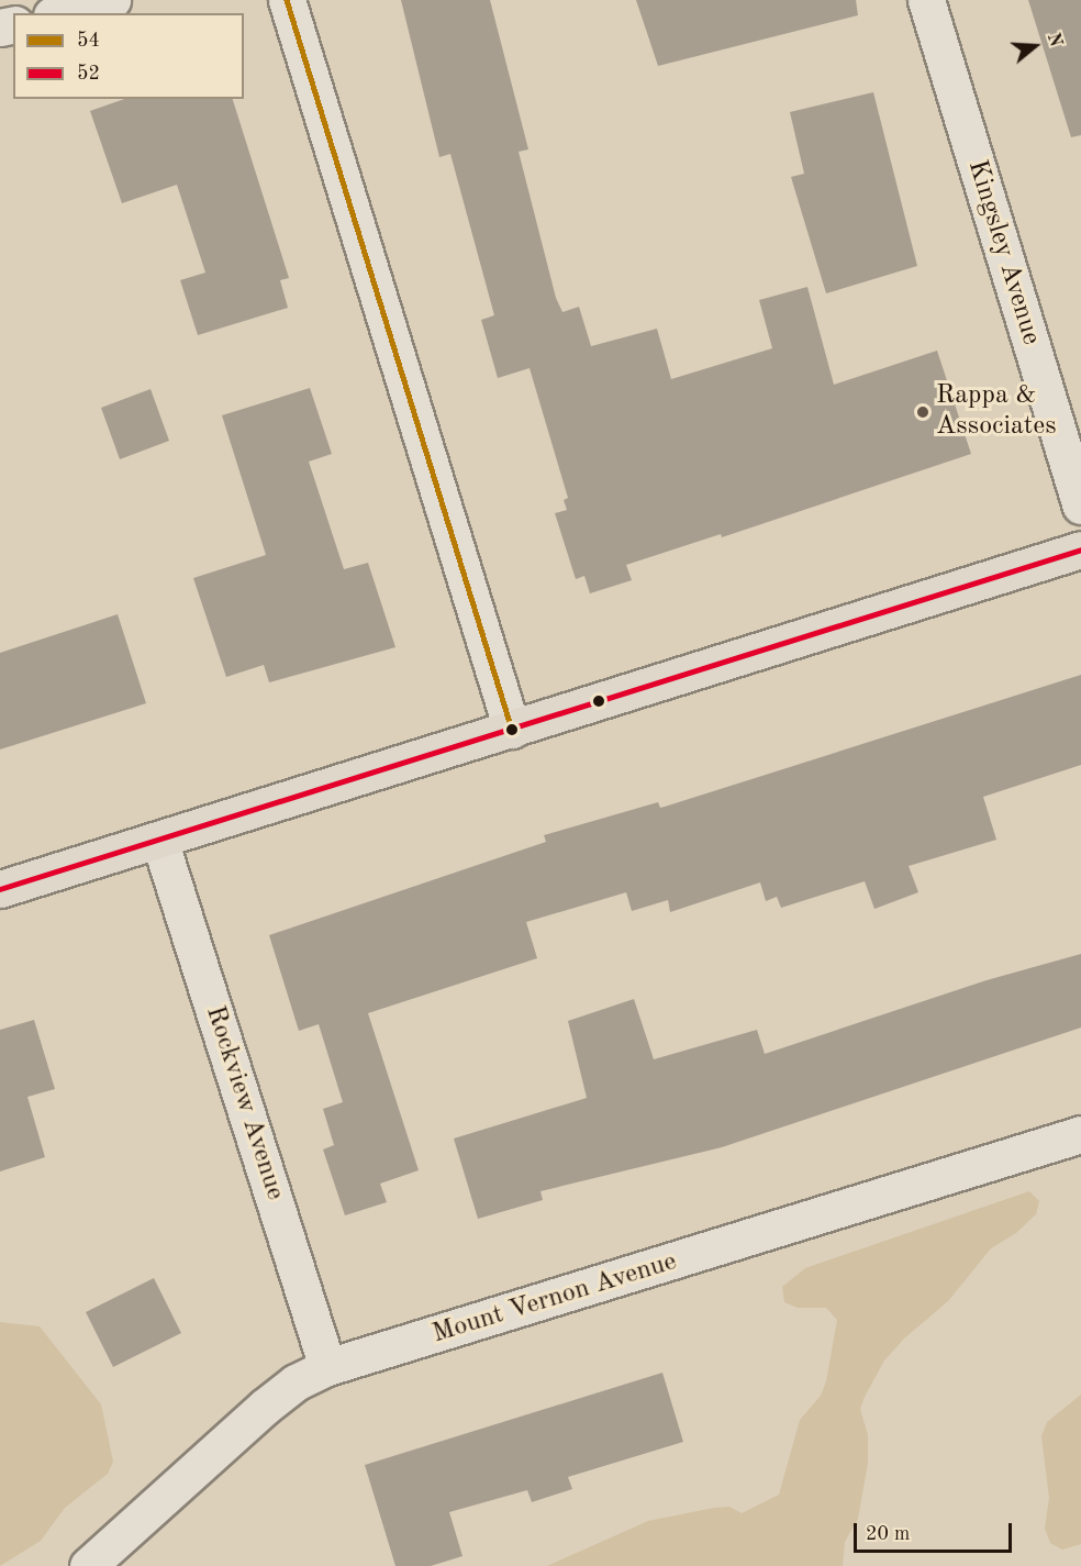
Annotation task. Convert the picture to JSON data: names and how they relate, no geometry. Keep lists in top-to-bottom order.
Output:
{
  "streets": {
    "street": ["Kingsley Avenue", "Rockview Avenue", "Mount Vernon Avenue"]
  },
  "crossings": [
    ["Rockview Avenue", "Mount Vernon Avenue"]
  ],
  "places": ["Rappa & Associates"],
  "lines": ["transit line 54", "transit line 52"],
  "legend": ["54", "52"],
  "scale_bar": "20 m",
  "north": "right"
}
